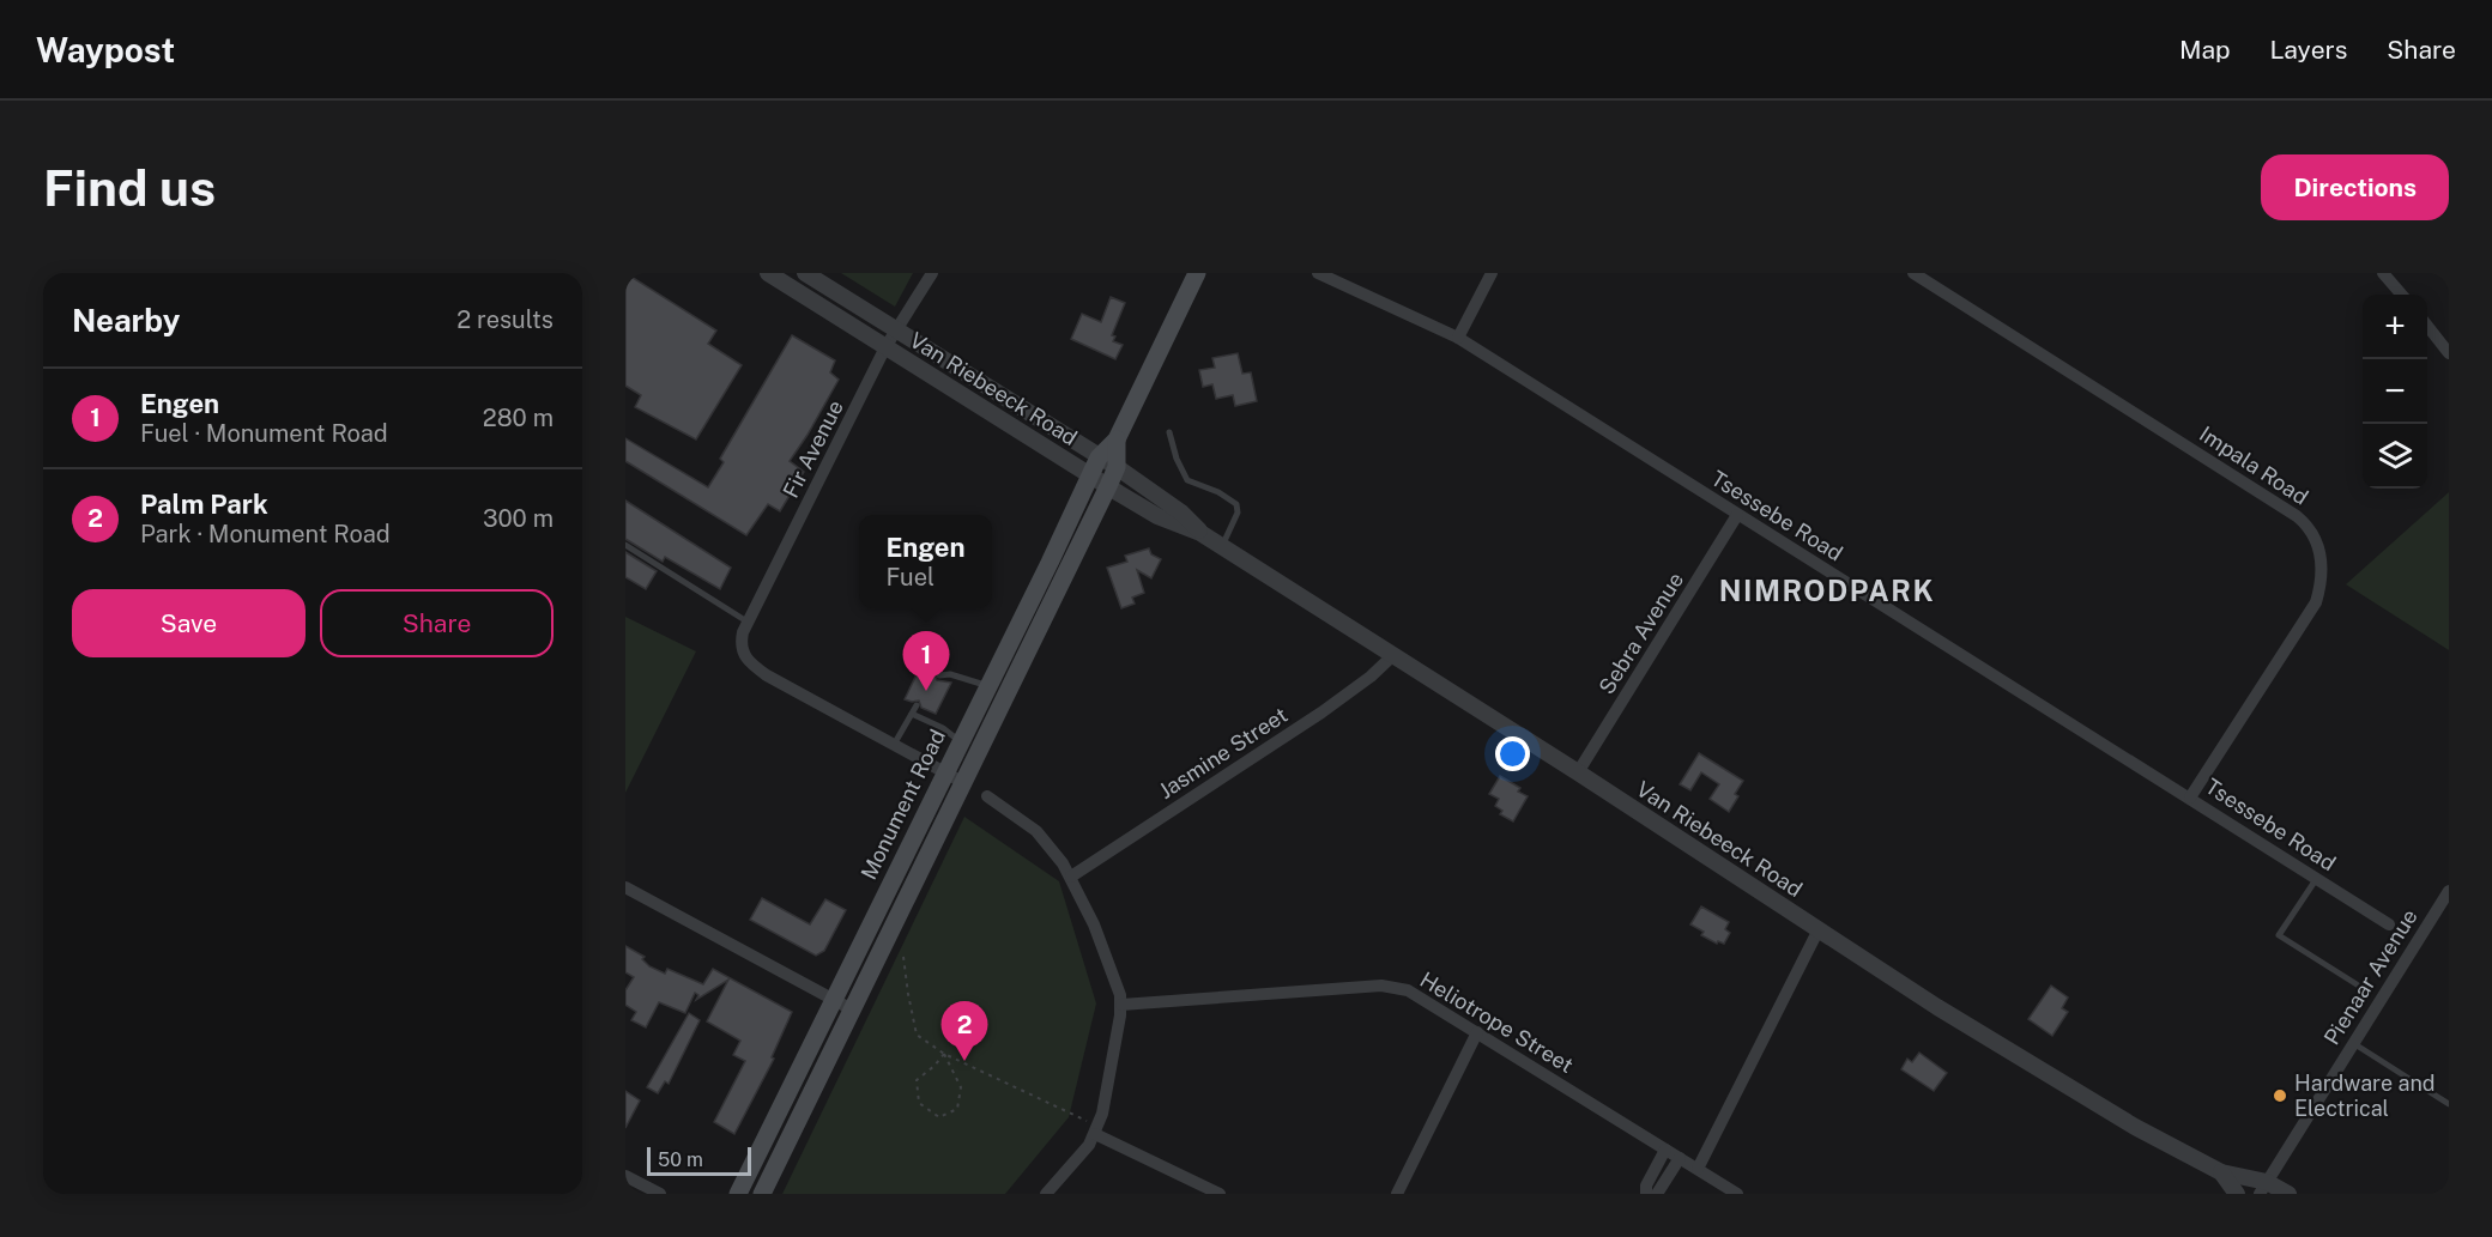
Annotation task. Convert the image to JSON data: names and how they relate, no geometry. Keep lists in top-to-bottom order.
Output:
{
  "streets": {
    "main road": ["Monument Road"],
    "street": [
      "Van Riebeeck Road",
      "Fir Avenue",
      "Impala Road",
      "Tsessebe Road",
      "Sebra Avenue",
      "Jasmine Street",
      "Pienaar Avenue",
      "Heliotrope Street"
    ]
  },
  "crossings": [
    ["Van Riebeeck Road", "Fir Avenue"],
    ["Van Riebeeck Road", "Sebra Avenue"],
    ["Van Riebeeck Road", "Jasmine Street"],
    ["Van Riebeeck Road", "Monument Road"],
    ["Van Riebeeck Road", "Pienaar Avenue"],
    ["Impala Road", "Tsessebe Road"],
    ["Tsessebe Road", "Sebra Avenue"]
  ],
  "districts": ["NIMRODPARK"],
  "places": ["Hardware and Electrical"],
  "scale_bar": "50 m",
  "page": {
    "header": "Waypost",
    "nav": ["Map", "Layers", "Share"],
    "buttons": [
      "Directions",
      ["Save", "Share"]
    ],
    "title": "Find us",
    "heading": ["Nearby", "2 results"],
    "map_buttons": ["+", "−"],
    "list": [
      {
        "mark": "1",
        "name": "Engen",
        "note": "Fuel · Monument Road",
        "value": "280 m"
      },
      {
        "mark": "2",
        "name": "Palm Park",
        "note": "Park · Monument Road",
        "value": "300 m"
      }
    ],
    "popup": ["Engen", "Fuel"],
    "pins": ["1", "2"],
    "scale": "50 m"
  }
}
